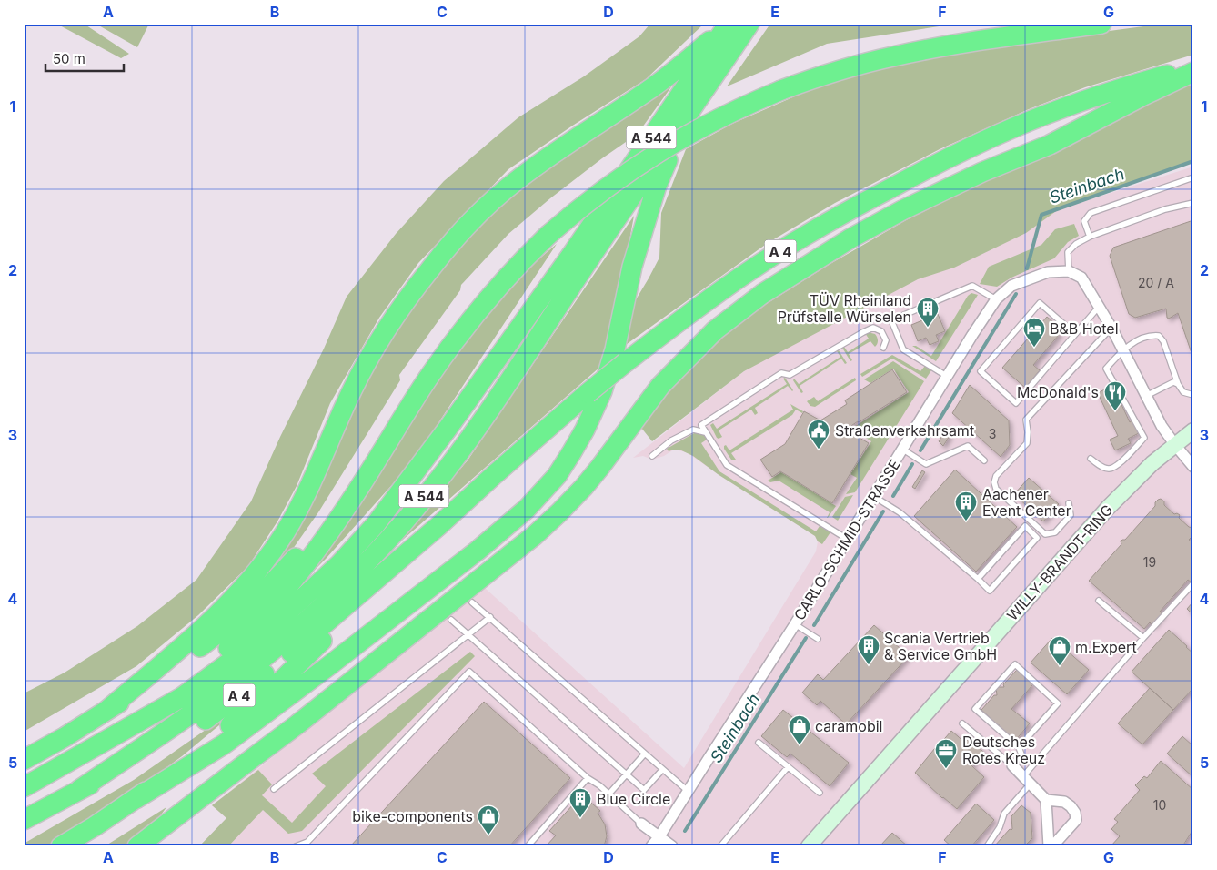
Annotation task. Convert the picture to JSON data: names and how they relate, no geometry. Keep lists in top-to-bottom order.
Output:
{
  "streets": {
    "highway": ["A 544", "A 4"],
    "street": ["CARLO-SCHMID-STRASSE", "WILLY-BRANDT-RING"]
  },
  "crossings": [
    ["A 544", "A 4"]
  ],
  "water": ["Steinbach"],
  "places": {
    "building": [
      "TÜV Rheinland Prüfstelle Würselen",
      "Aachener Event Center",
      "Scania Vertrieb & Service GmbH",
      "Blue Circle"
    ],
    "hotel": ["B&B Hotel"],
    "restaurant": ["McDonald's"],
    "public building": ["Straßenverkehrsamt"],
    "shop": ["m.Expert", "caramobil", "bike-components"],
    "office": ["Deutsches Rotes Kreuz"]
  },
  "house_numbers": [
    "20 / A",
    "3",
    "19",
    "10"
  ],
  "scale_bar": "50 m",
  "grid": {
    "columns": [
      "A",
      "B",
      "C",
      "D",
      "E",
      "F",
      "G"
    ],
    "rows": [
      "1",
      "2",
      "3",
      "4",
      "5"
    ]
  }
}
